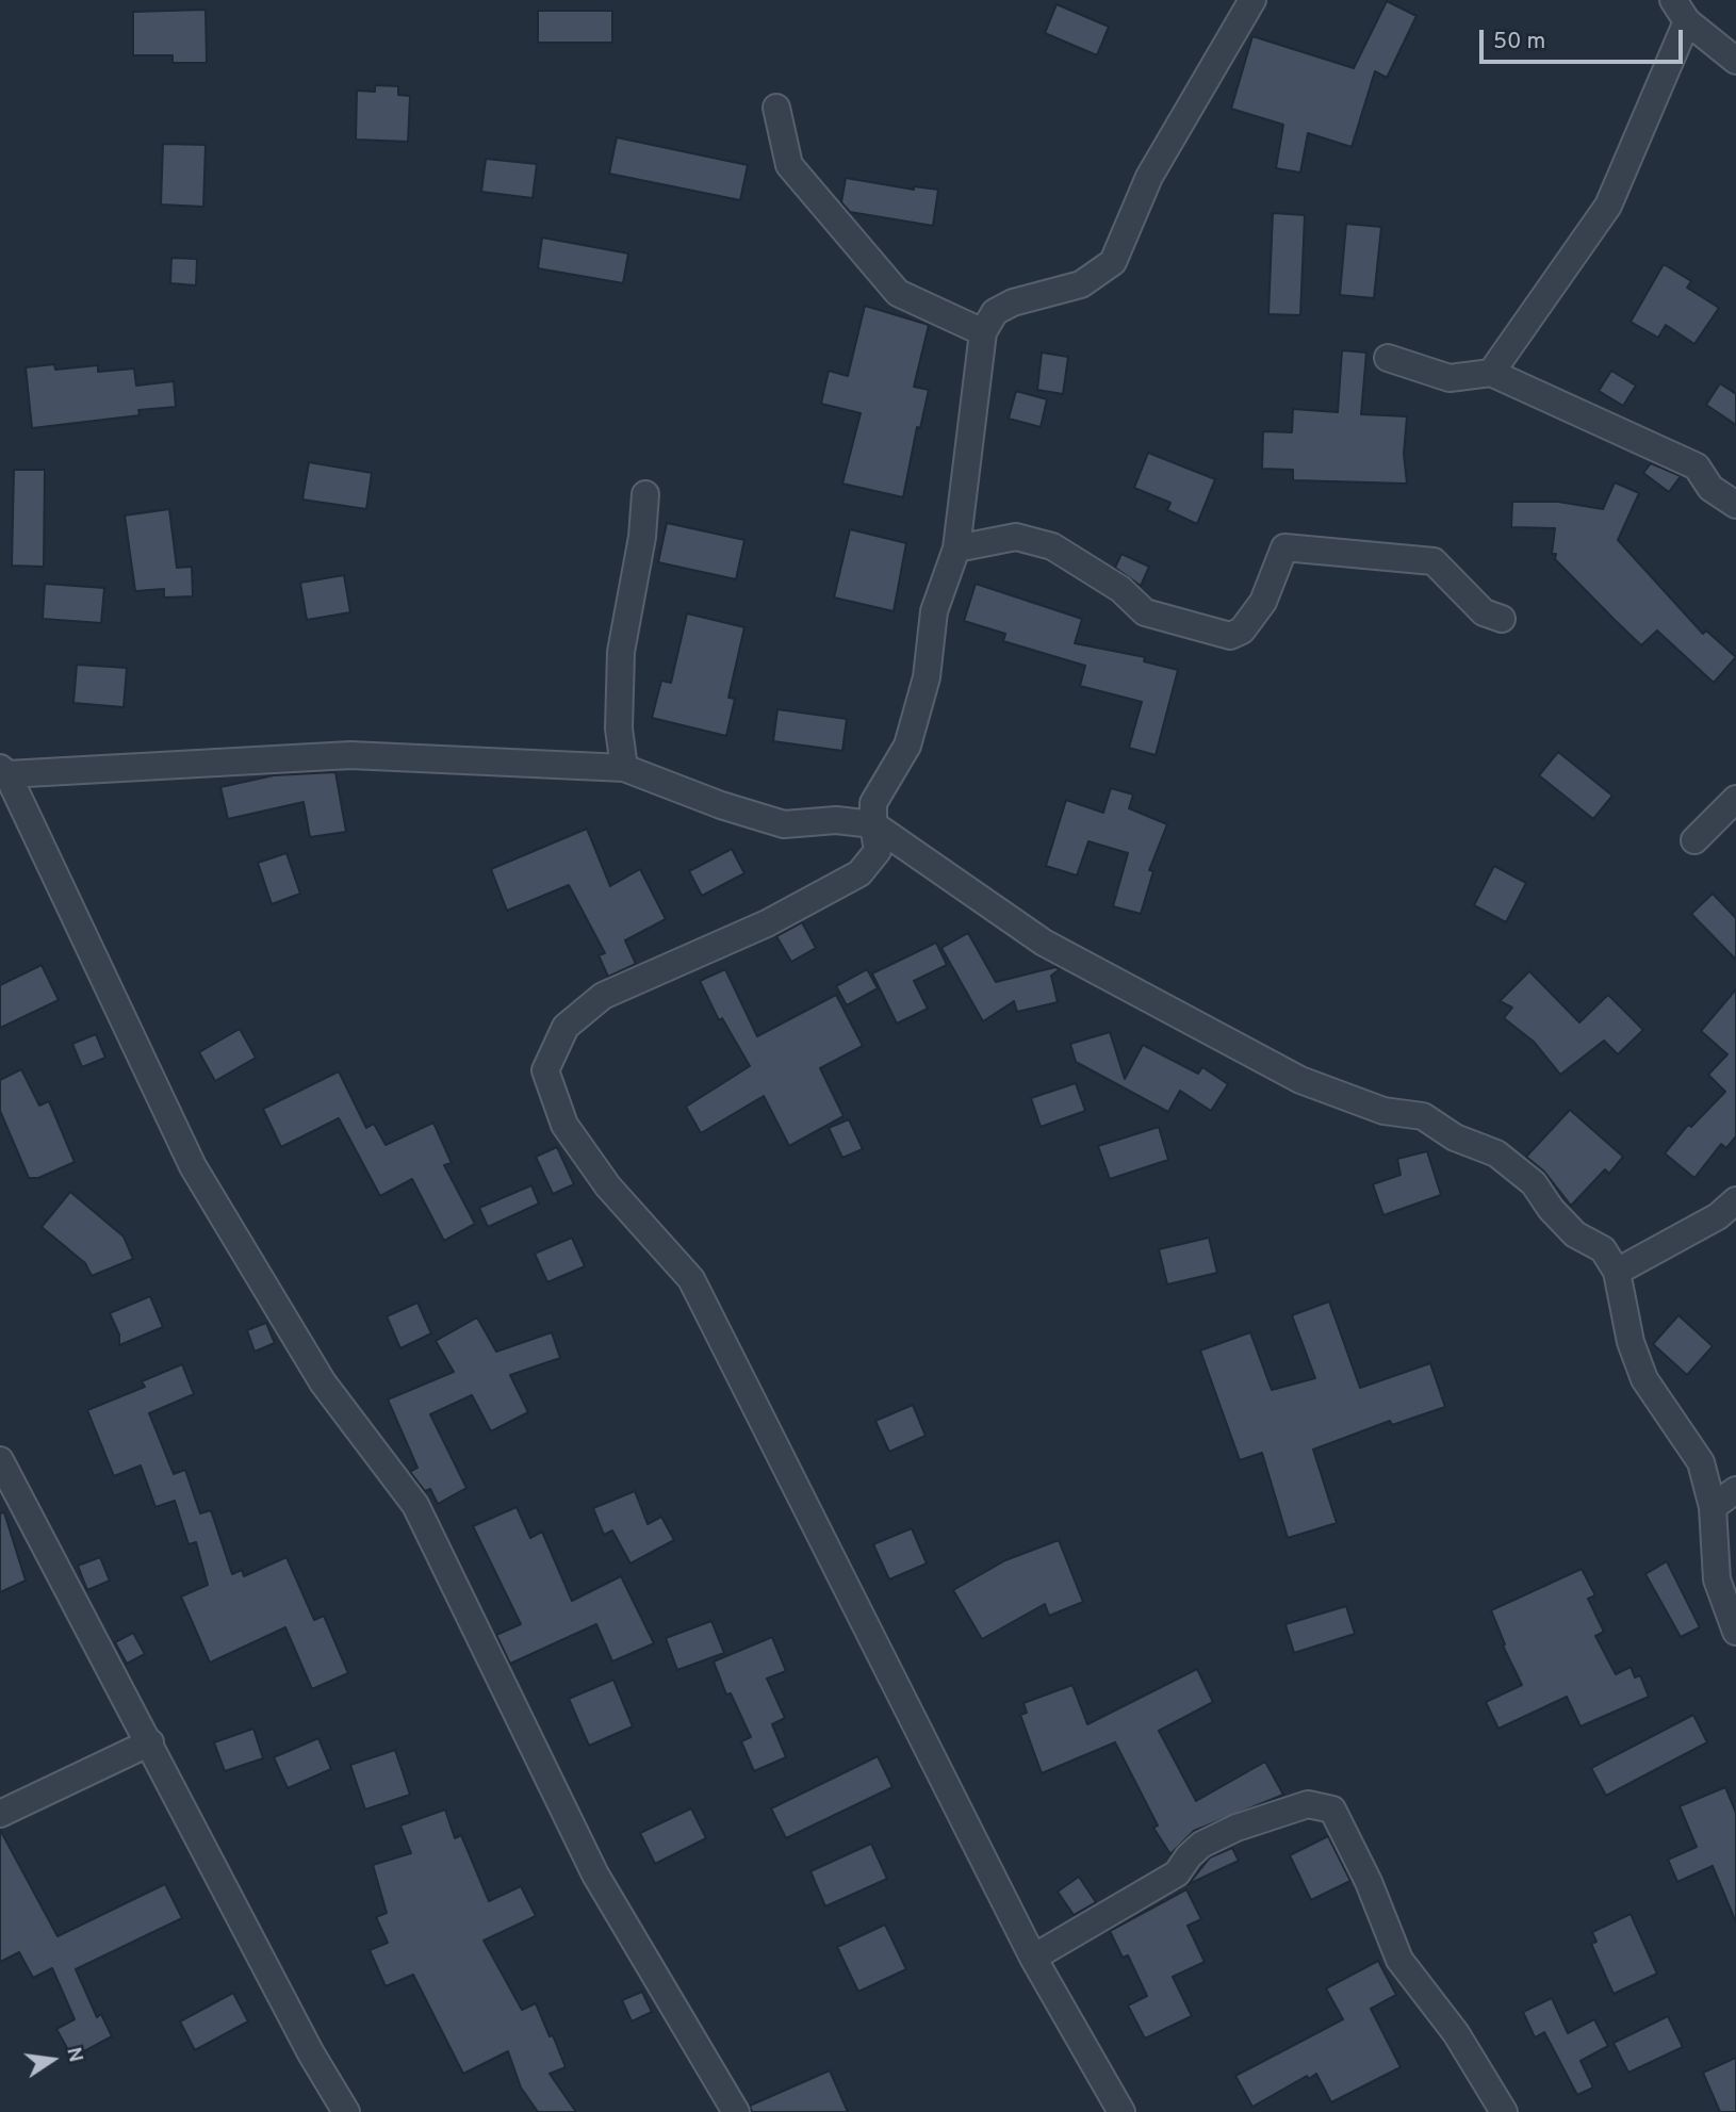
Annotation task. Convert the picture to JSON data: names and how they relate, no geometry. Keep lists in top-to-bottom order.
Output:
{
  "scale_bar": "50 m",
  "north": "right"
}
